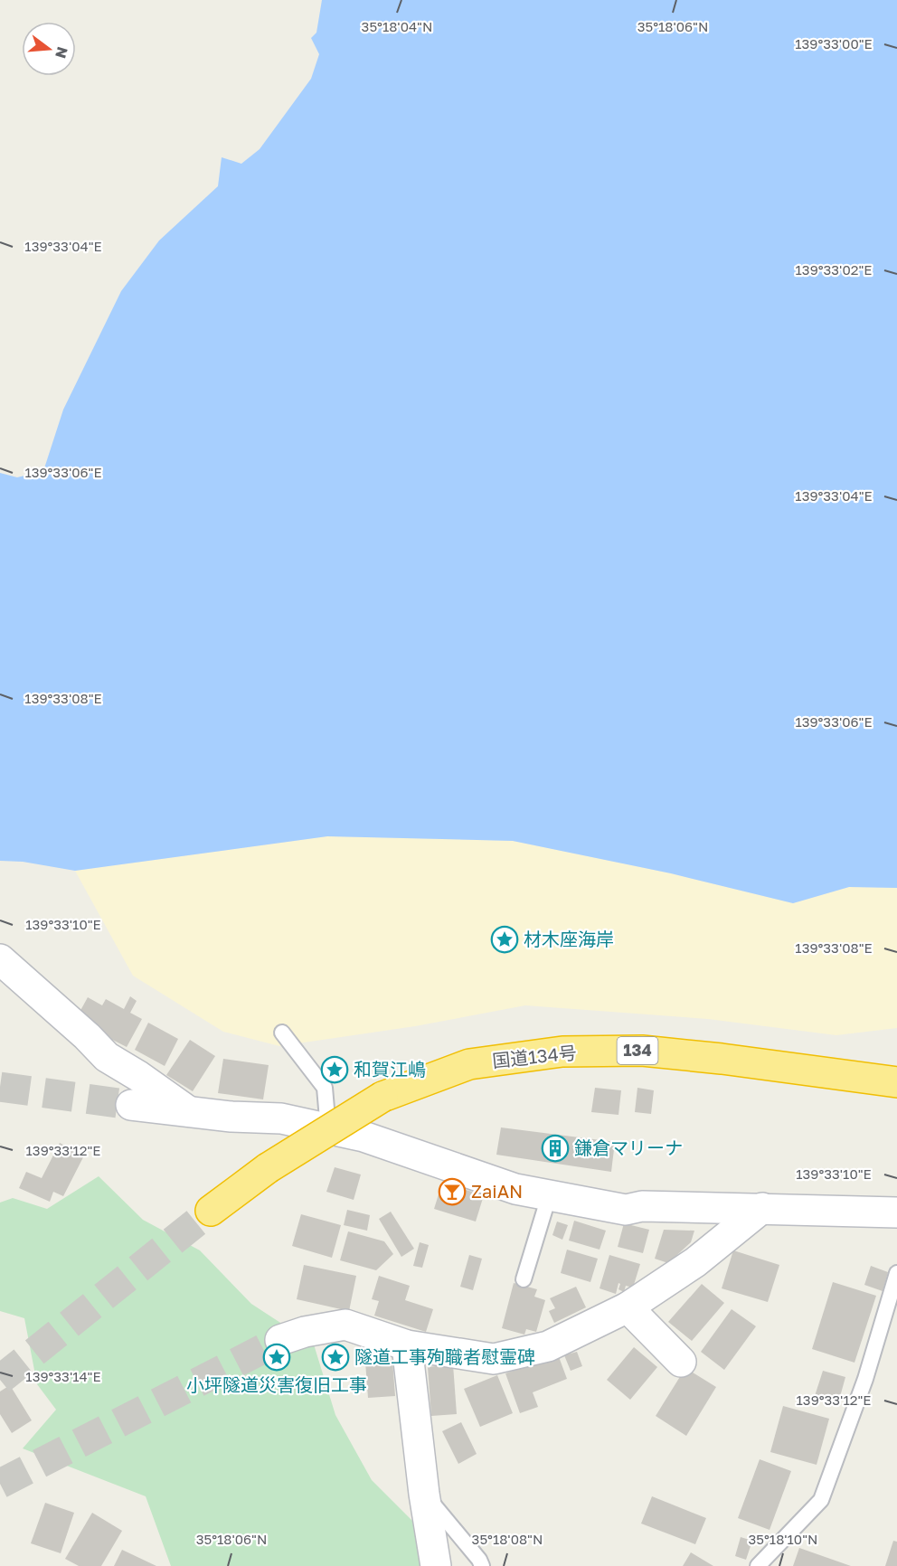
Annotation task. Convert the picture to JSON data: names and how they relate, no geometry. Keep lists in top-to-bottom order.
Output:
{
  "streets": {
    "highway": ["134", "国道134号"]
  },
  "places": {
    "place": [
      "材木座海岸",
      "和賀江嶋",
      "小坪隧道災害復旧工事",
      "隧道工事殉職者慰霊碑"
    ],
    "building": ["鎌倉マリーナ"],
    "bar": ["ZaiAN"]
  },
  "north": "right",
  "coordinates": [
    "35°18'04\"N",
    "35°18'06\"N",
    "139°33'00\"E",
    "139°33'04\"E",
    "139°33'02\"E",
    "139°33'06\"E",
    "139°33'08\"E",
    "139°33'10\"E",
    "139°33'12\"E",
    "139°33'14\"E",
    "35°18'08\"N",
    "35°18'10\"N"
  ]
}
